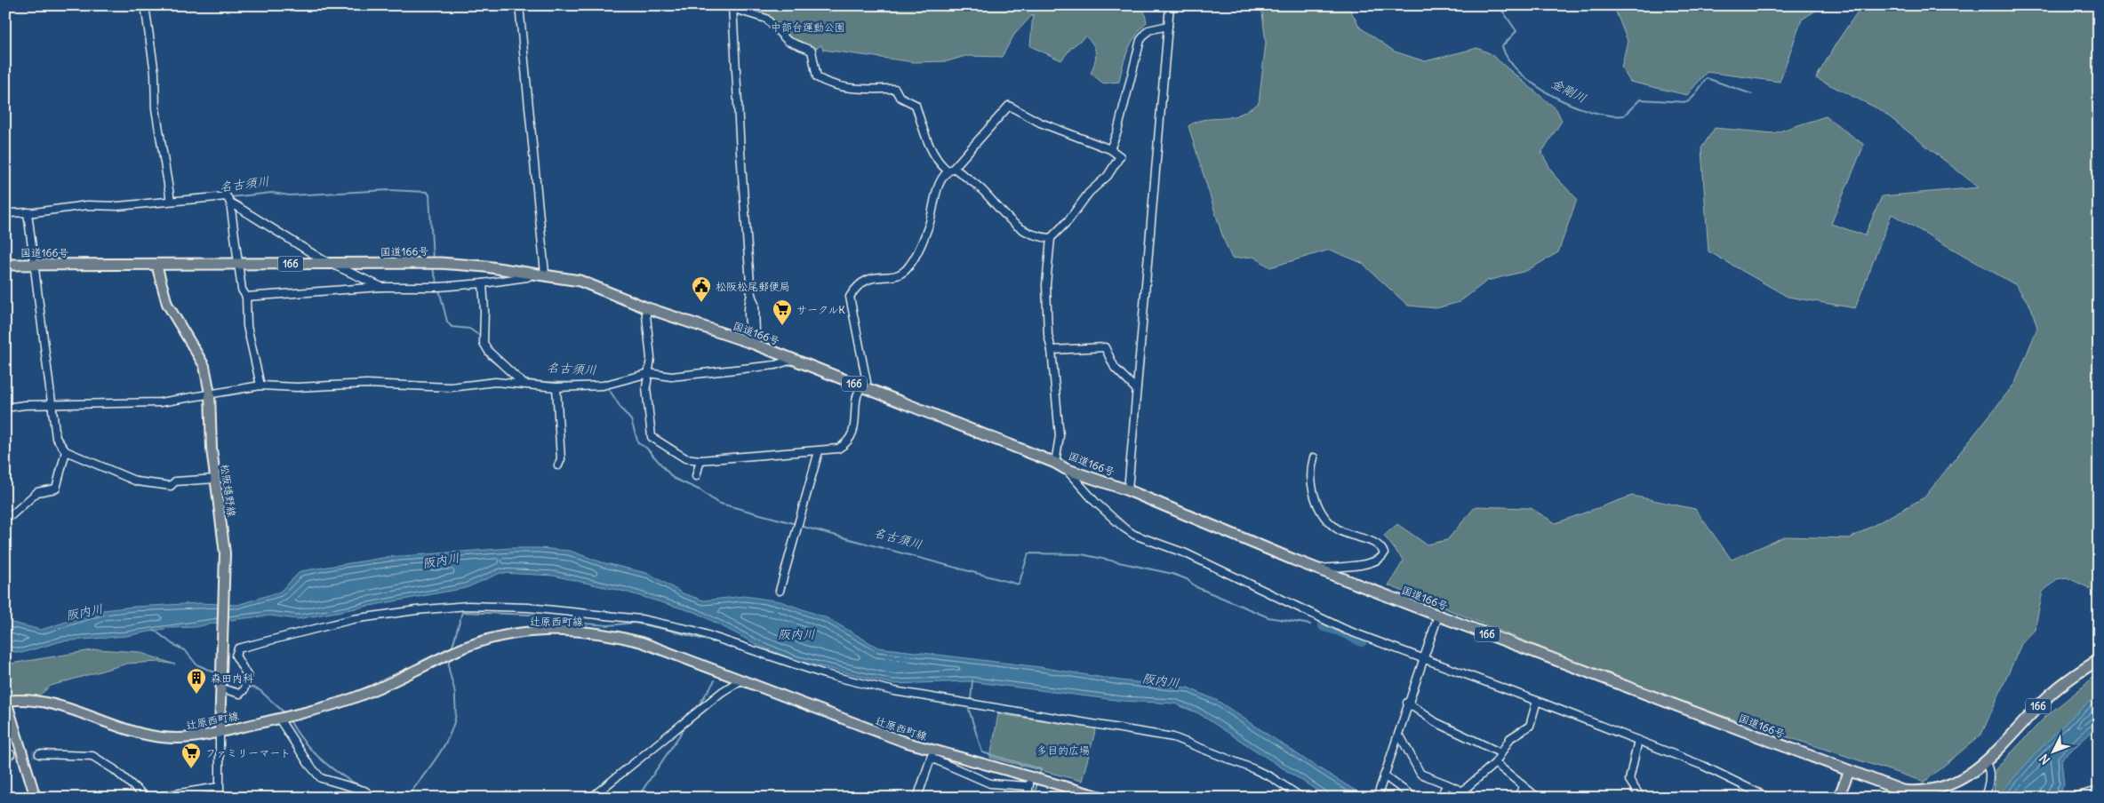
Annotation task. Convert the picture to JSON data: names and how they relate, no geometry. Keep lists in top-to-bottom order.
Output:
{
  "streets": {
    "highway": ["国道166号", "166"],
    "main road": ["松阪嬉野線", "辻原西町線"]
  },
  "crossings": [
    ["国道166号", "松阪嬉野線"],
    ["松阪嬉野線", "辻原西町線"]
  ],
  "water": ["金剛川", "名古須川", "阪内川"],
  "parks": ["中部台運動公園", "多目的広場"],
  "places": {
    "public building": ["松阪松尾郵便局"],
    "supermarket": ["サークルK", "ファミリーマート"],
    "building": ["森田内科"]
  },
  "north": "bottom left"
}
